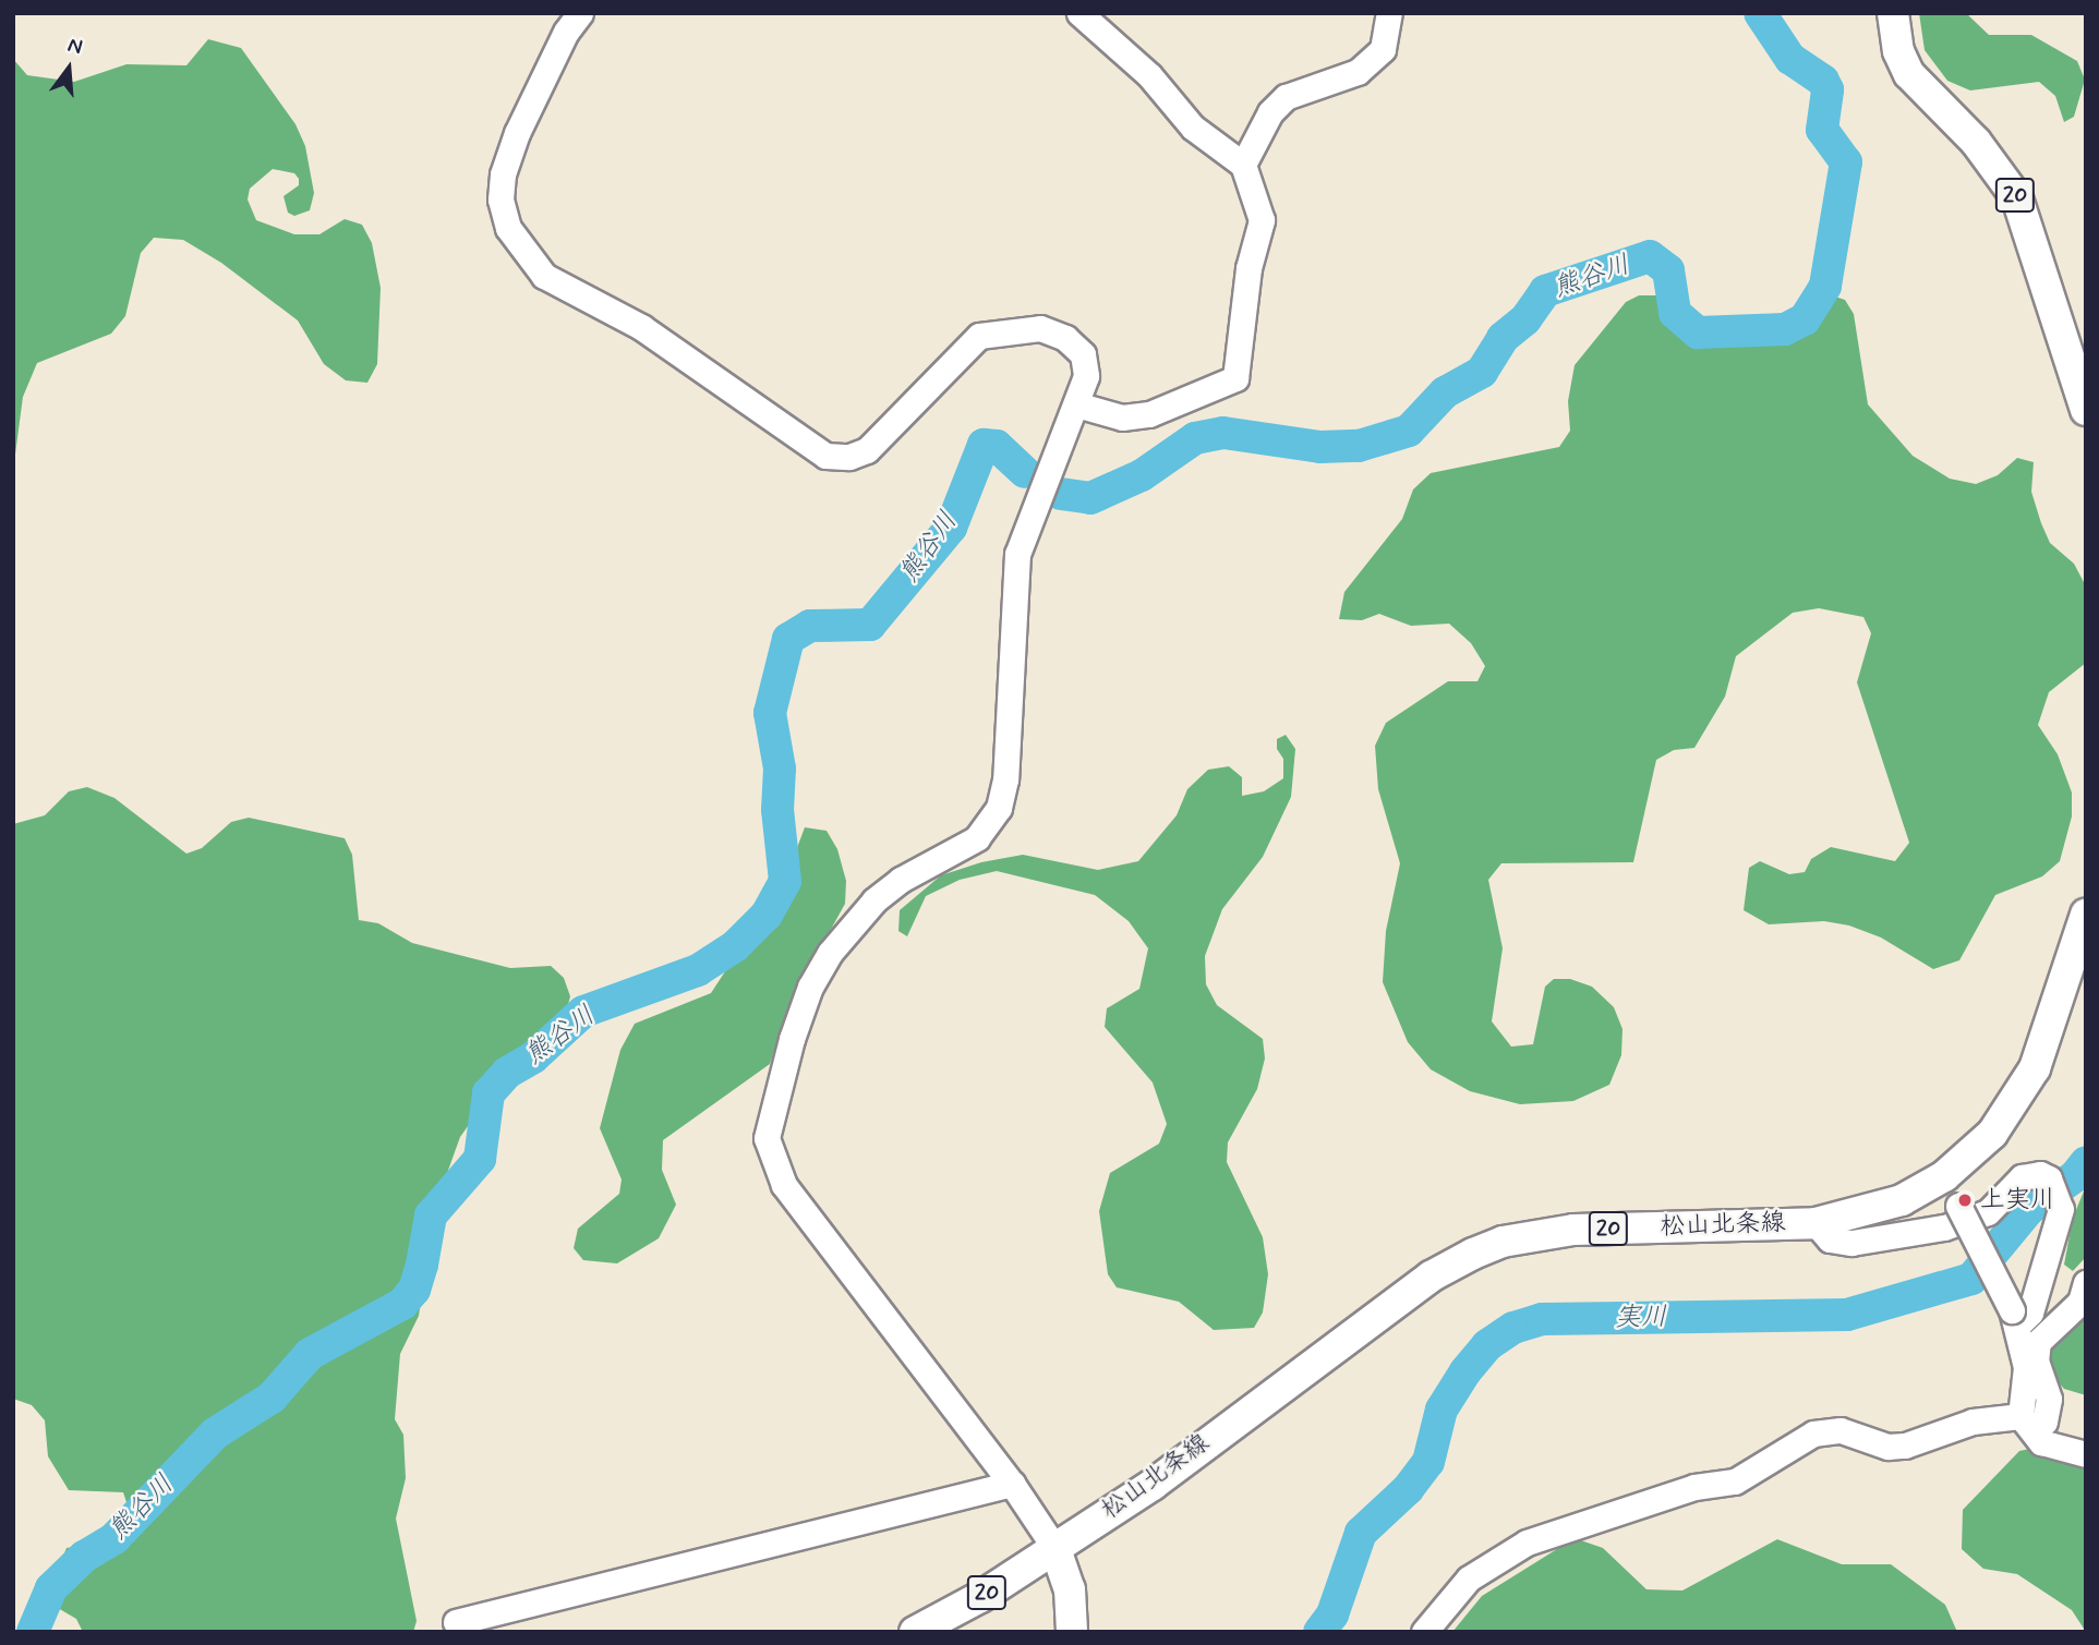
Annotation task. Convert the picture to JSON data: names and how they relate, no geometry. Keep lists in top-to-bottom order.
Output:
{
  "streets": {
    "main road": ["20", "松山北条線"]
  },
  "water": ["熊谷川", "実川"],
  "places": ["上実川"],
  "north": "top"
}
